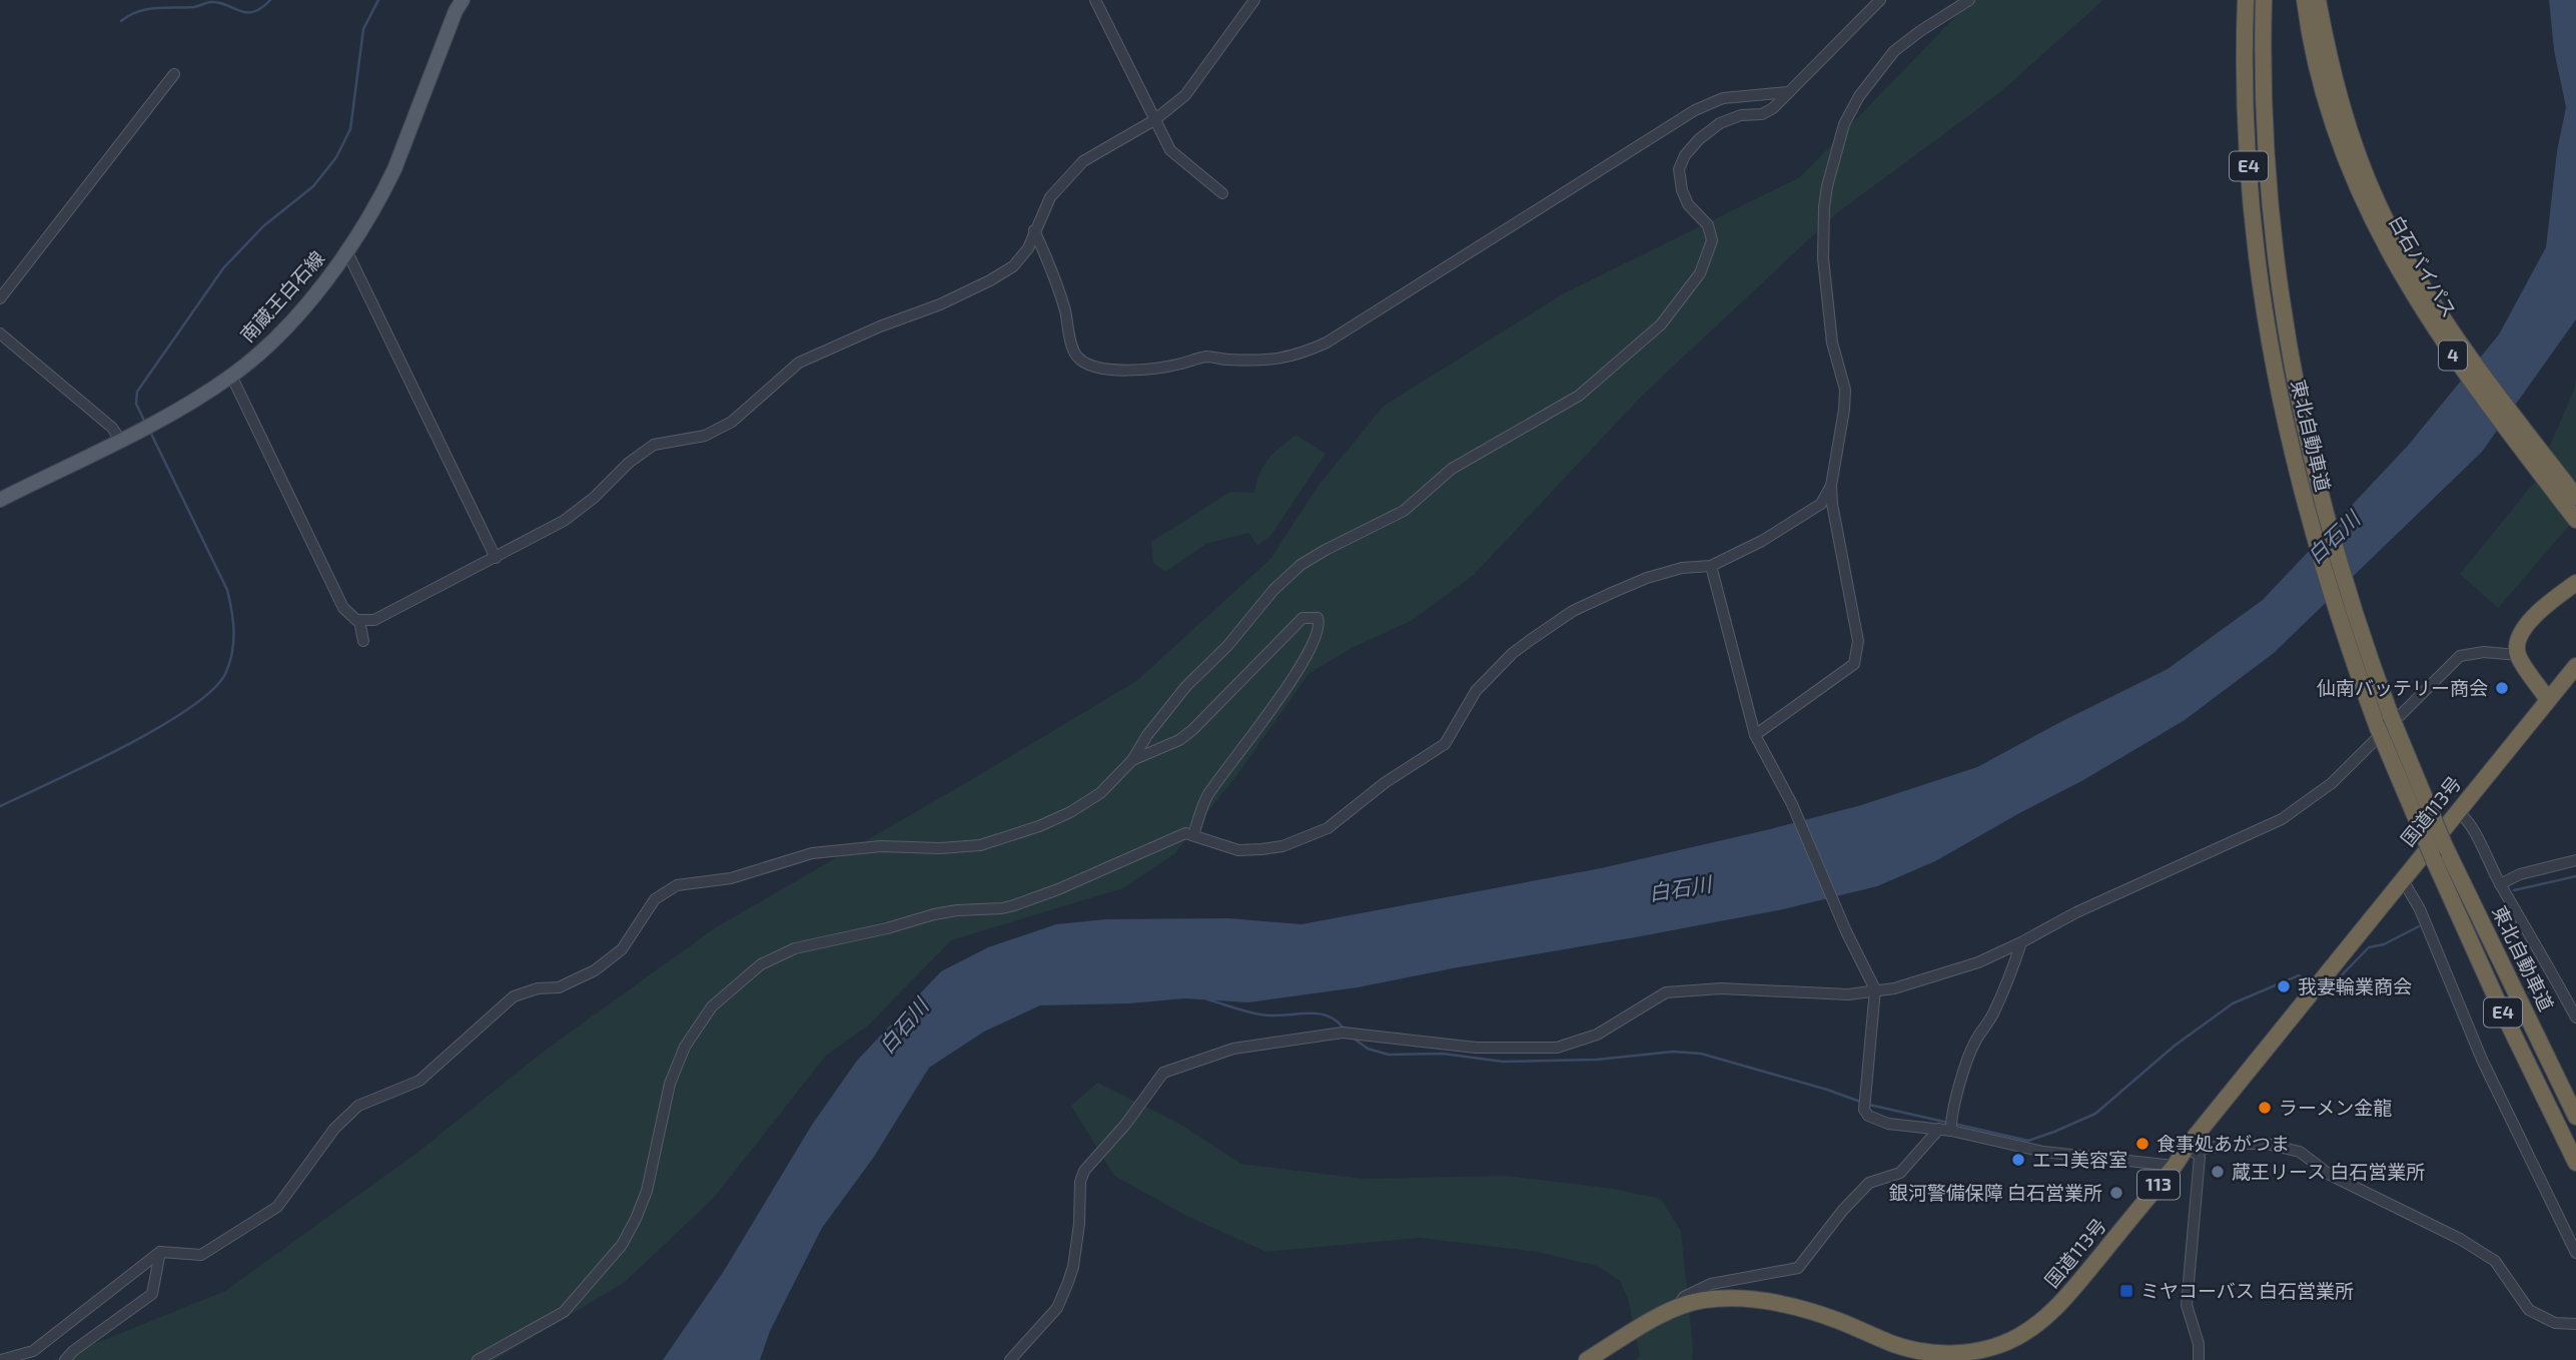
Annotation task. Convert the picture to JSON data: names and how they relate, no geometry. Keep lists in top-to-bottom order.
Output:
{
  "streets": {
    "highway": [
      "E4",
      "白石バイパス",
      "4",
      "東北自動車道",
      "国道113号",
      "113"
    ],
    "main road": ["南蔵王白石線"]
  },
  "water": ["白石川"],
  "places": {
    "other": [
      "仙南バッテリー商会",
      "我妻輪業商会",
      "ラーメン金龍",
      "食事処あがつま",
      "エコ美容室",
      "蔵王リース 白石営業所",
      "銀河警備保障 白石営業所"
    ],
    "transit": ["ミヤコーバス 白石営業所"]
  }
}
